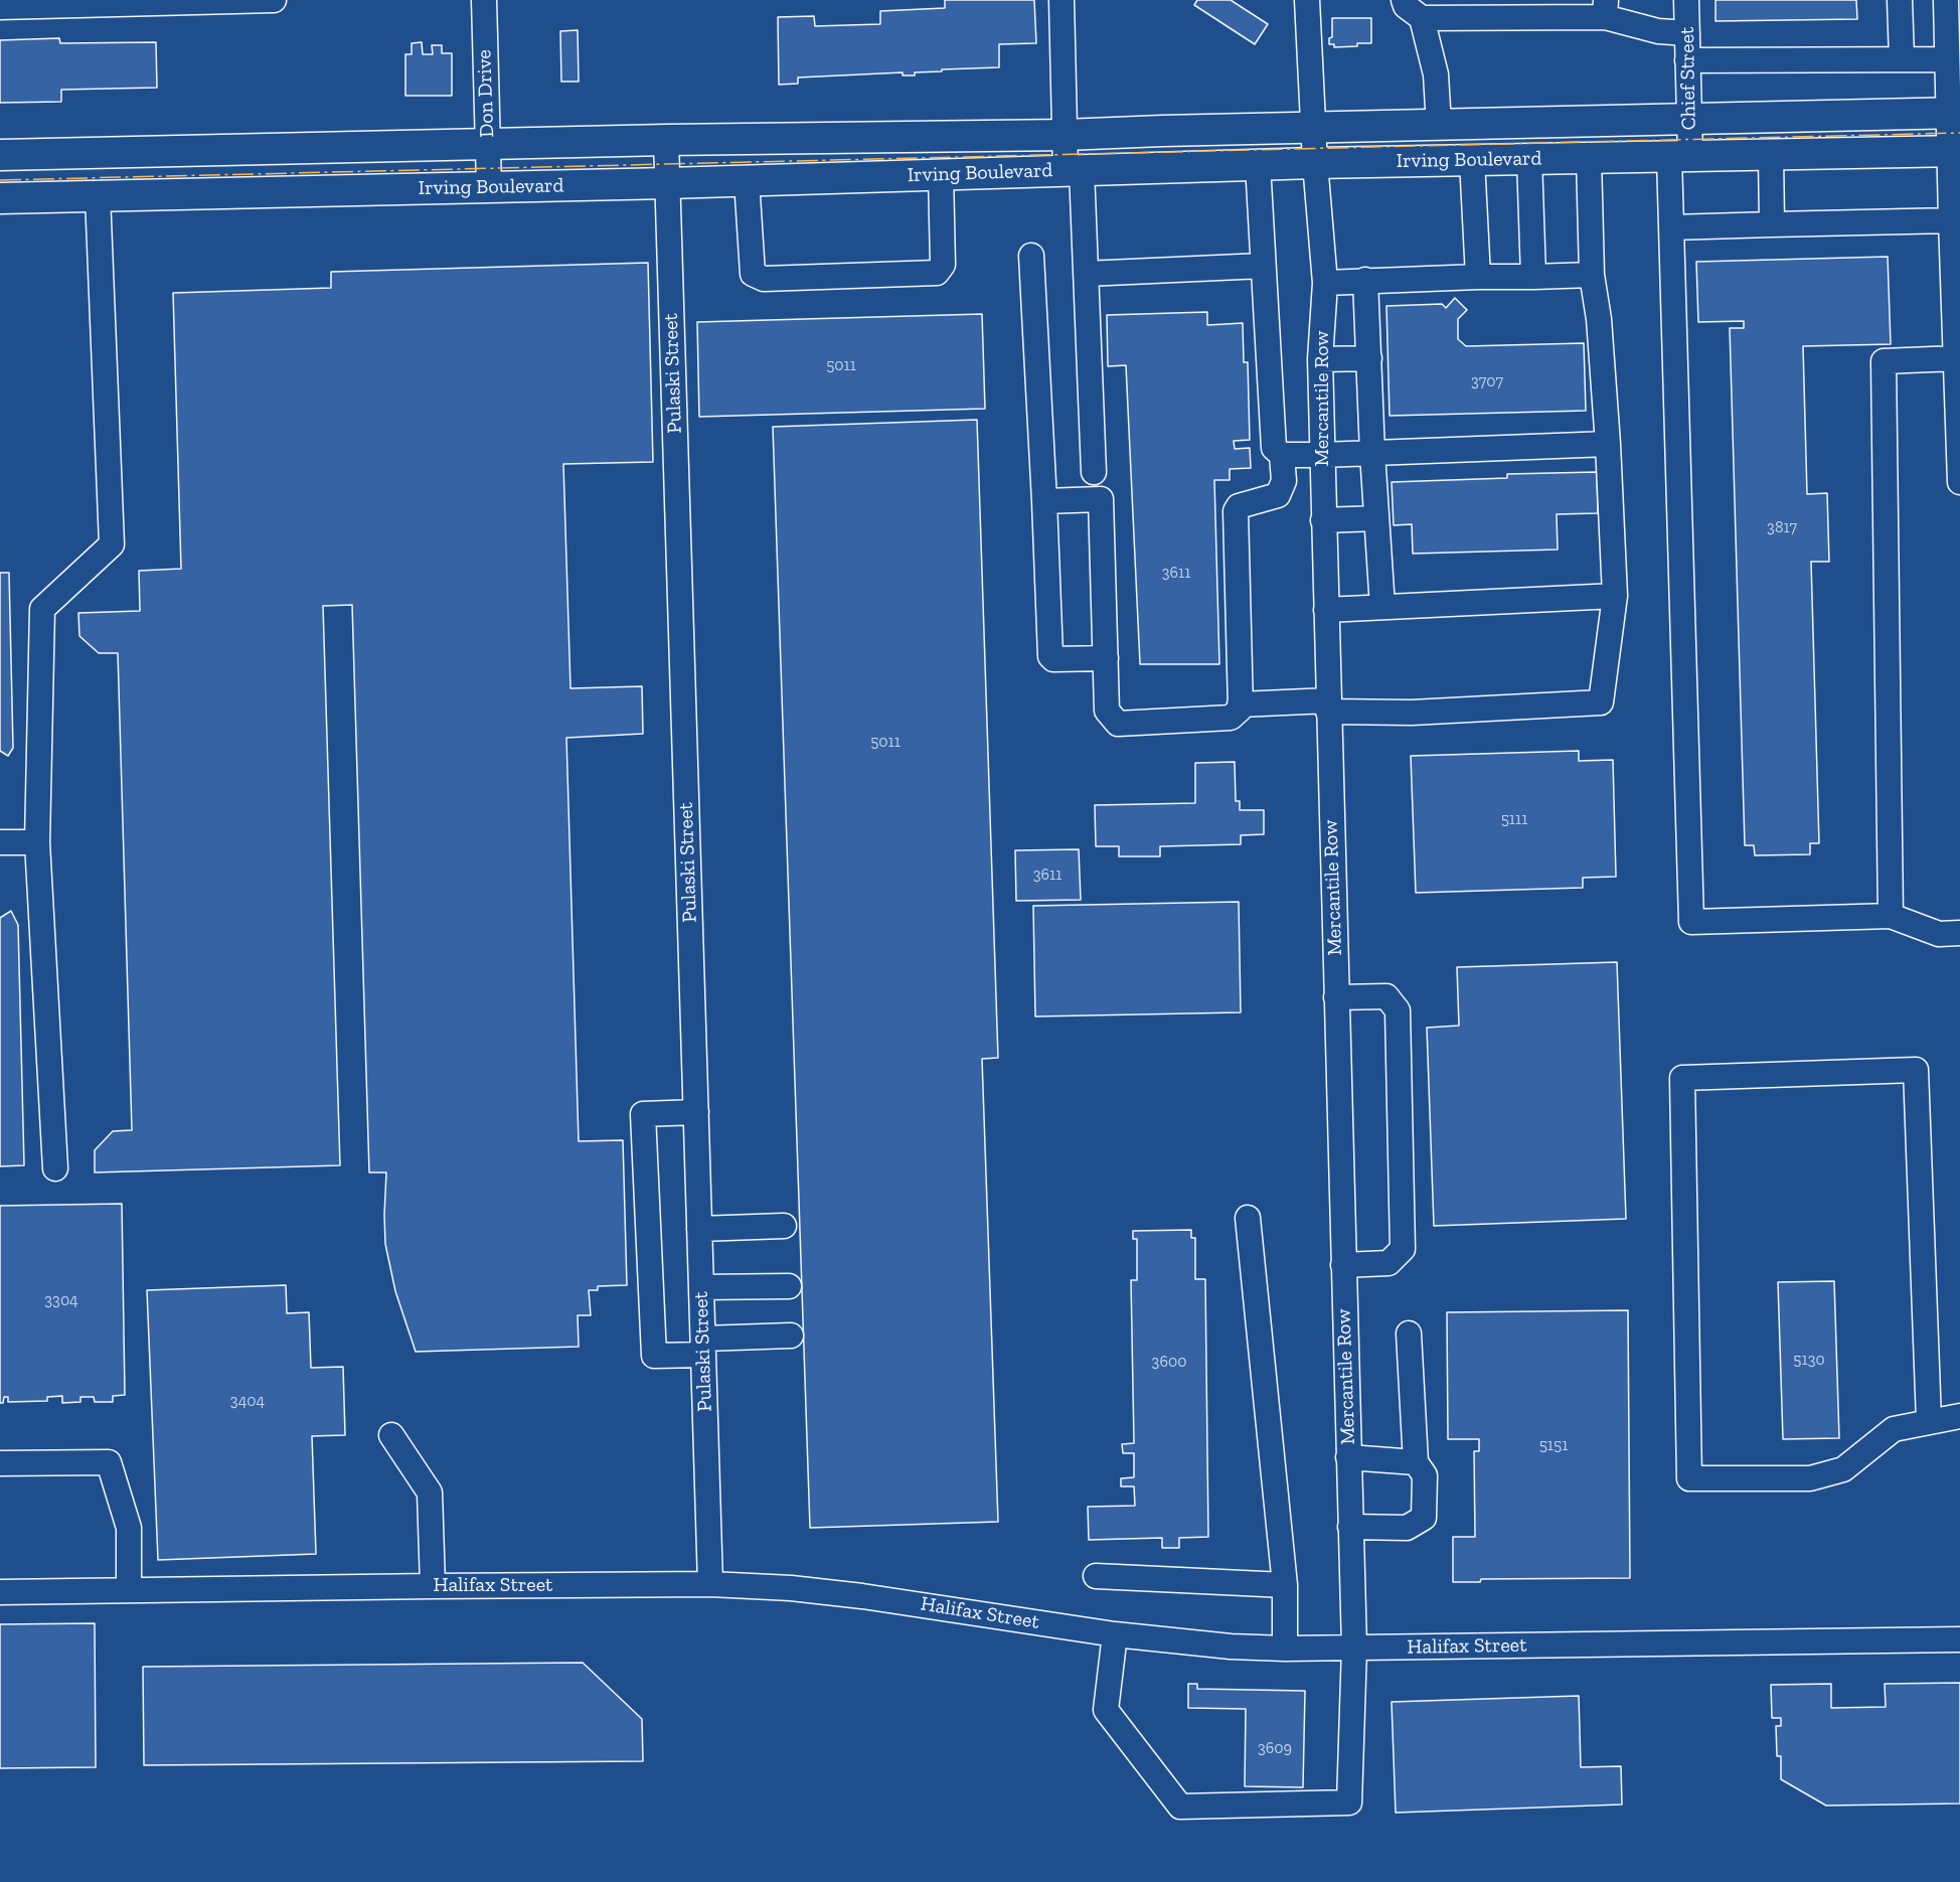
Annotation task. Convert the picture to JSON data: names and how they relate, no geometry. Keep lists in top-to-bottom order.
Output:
{
  "streets": {
    "main road": ["Irving Boulevard"],
    "street": [
      "Chief Street",
      "Don Drive",
      "Pulaski Street",
      "Mercantile Row",
      "Halifax Street"
    ]
  },
  "crossings": [
    ["Chief Street", "Irving Boulevard"],
    ["Don Drive", "Irving Boulevard"],
    ["Irving Boulevard", "Pulaski Street"],
    ["Irving Boulevard", "Mercantile Row"],
    ["Pulaski Street", "Halifax Street"],
    ["Mercantile Row", "Halifax Street"]
  ],
  "house_numbers": [
    "5011",
    "3707",
    "3817",
    "3611",
    "5011",
    "5111",
    "3611",
    "3304",
    "5130",
    "3600",
    "3404",
    "5151",
    "3609"
  ]
}
